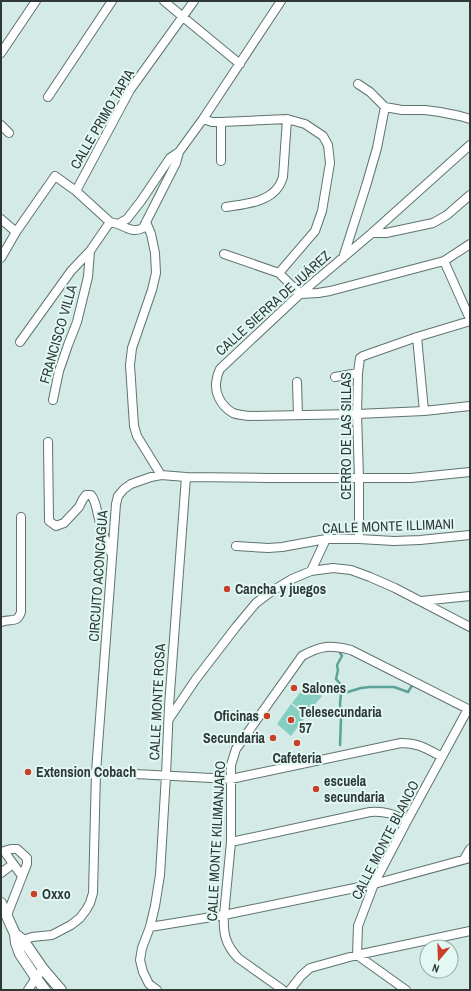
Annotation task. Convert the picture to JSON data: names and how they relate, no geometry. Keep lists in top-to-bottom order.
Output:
{
  "streets": {
    "street": [
      "CALLE PRIMO TAPIA",
      "CALLE SIERRA DE JUÁREZ",
      "FRANCISCO VILLA",
      "CERRO DE LAS SILLAS",
      "CALLE MONTE ILLIMANI",
      "CIRCUITO ACONCAGUA",
      "CALLE MONTE ROSA",
      "CALLE MONTE BLANCO",
      "CALLE MONTE KILIMANJARO"
    ]
  },
  "crossings": [
    ["CALLE SIERRA DE JUÁREZ", "CERRO DE LAS SILLAS"],
    ["CERRO DE LAS SILLAS", "CALLE MONTE ILLIMANI"],
    ["CERRO DE LAS SILLAS", "CIRCUITO ACONCAGUA"],
    ["CIRCUITO ACONCAGUA", "CALLE MONTE ROSA"],
    ["CALLE MONTE BLANCO", "CALLE MONTE KILIMANJARO"]
  ],
  "places": [
    "Cancha y juegos",
    "Salones",
    "Oficinas",
    "Telesecundaria 57",
    "Secundaria",
    "Cafeteria",
    "Extension Cobach",
    "escuela secundaria",
    "Oxxo"
  ],
  "north": "bottom"
}
